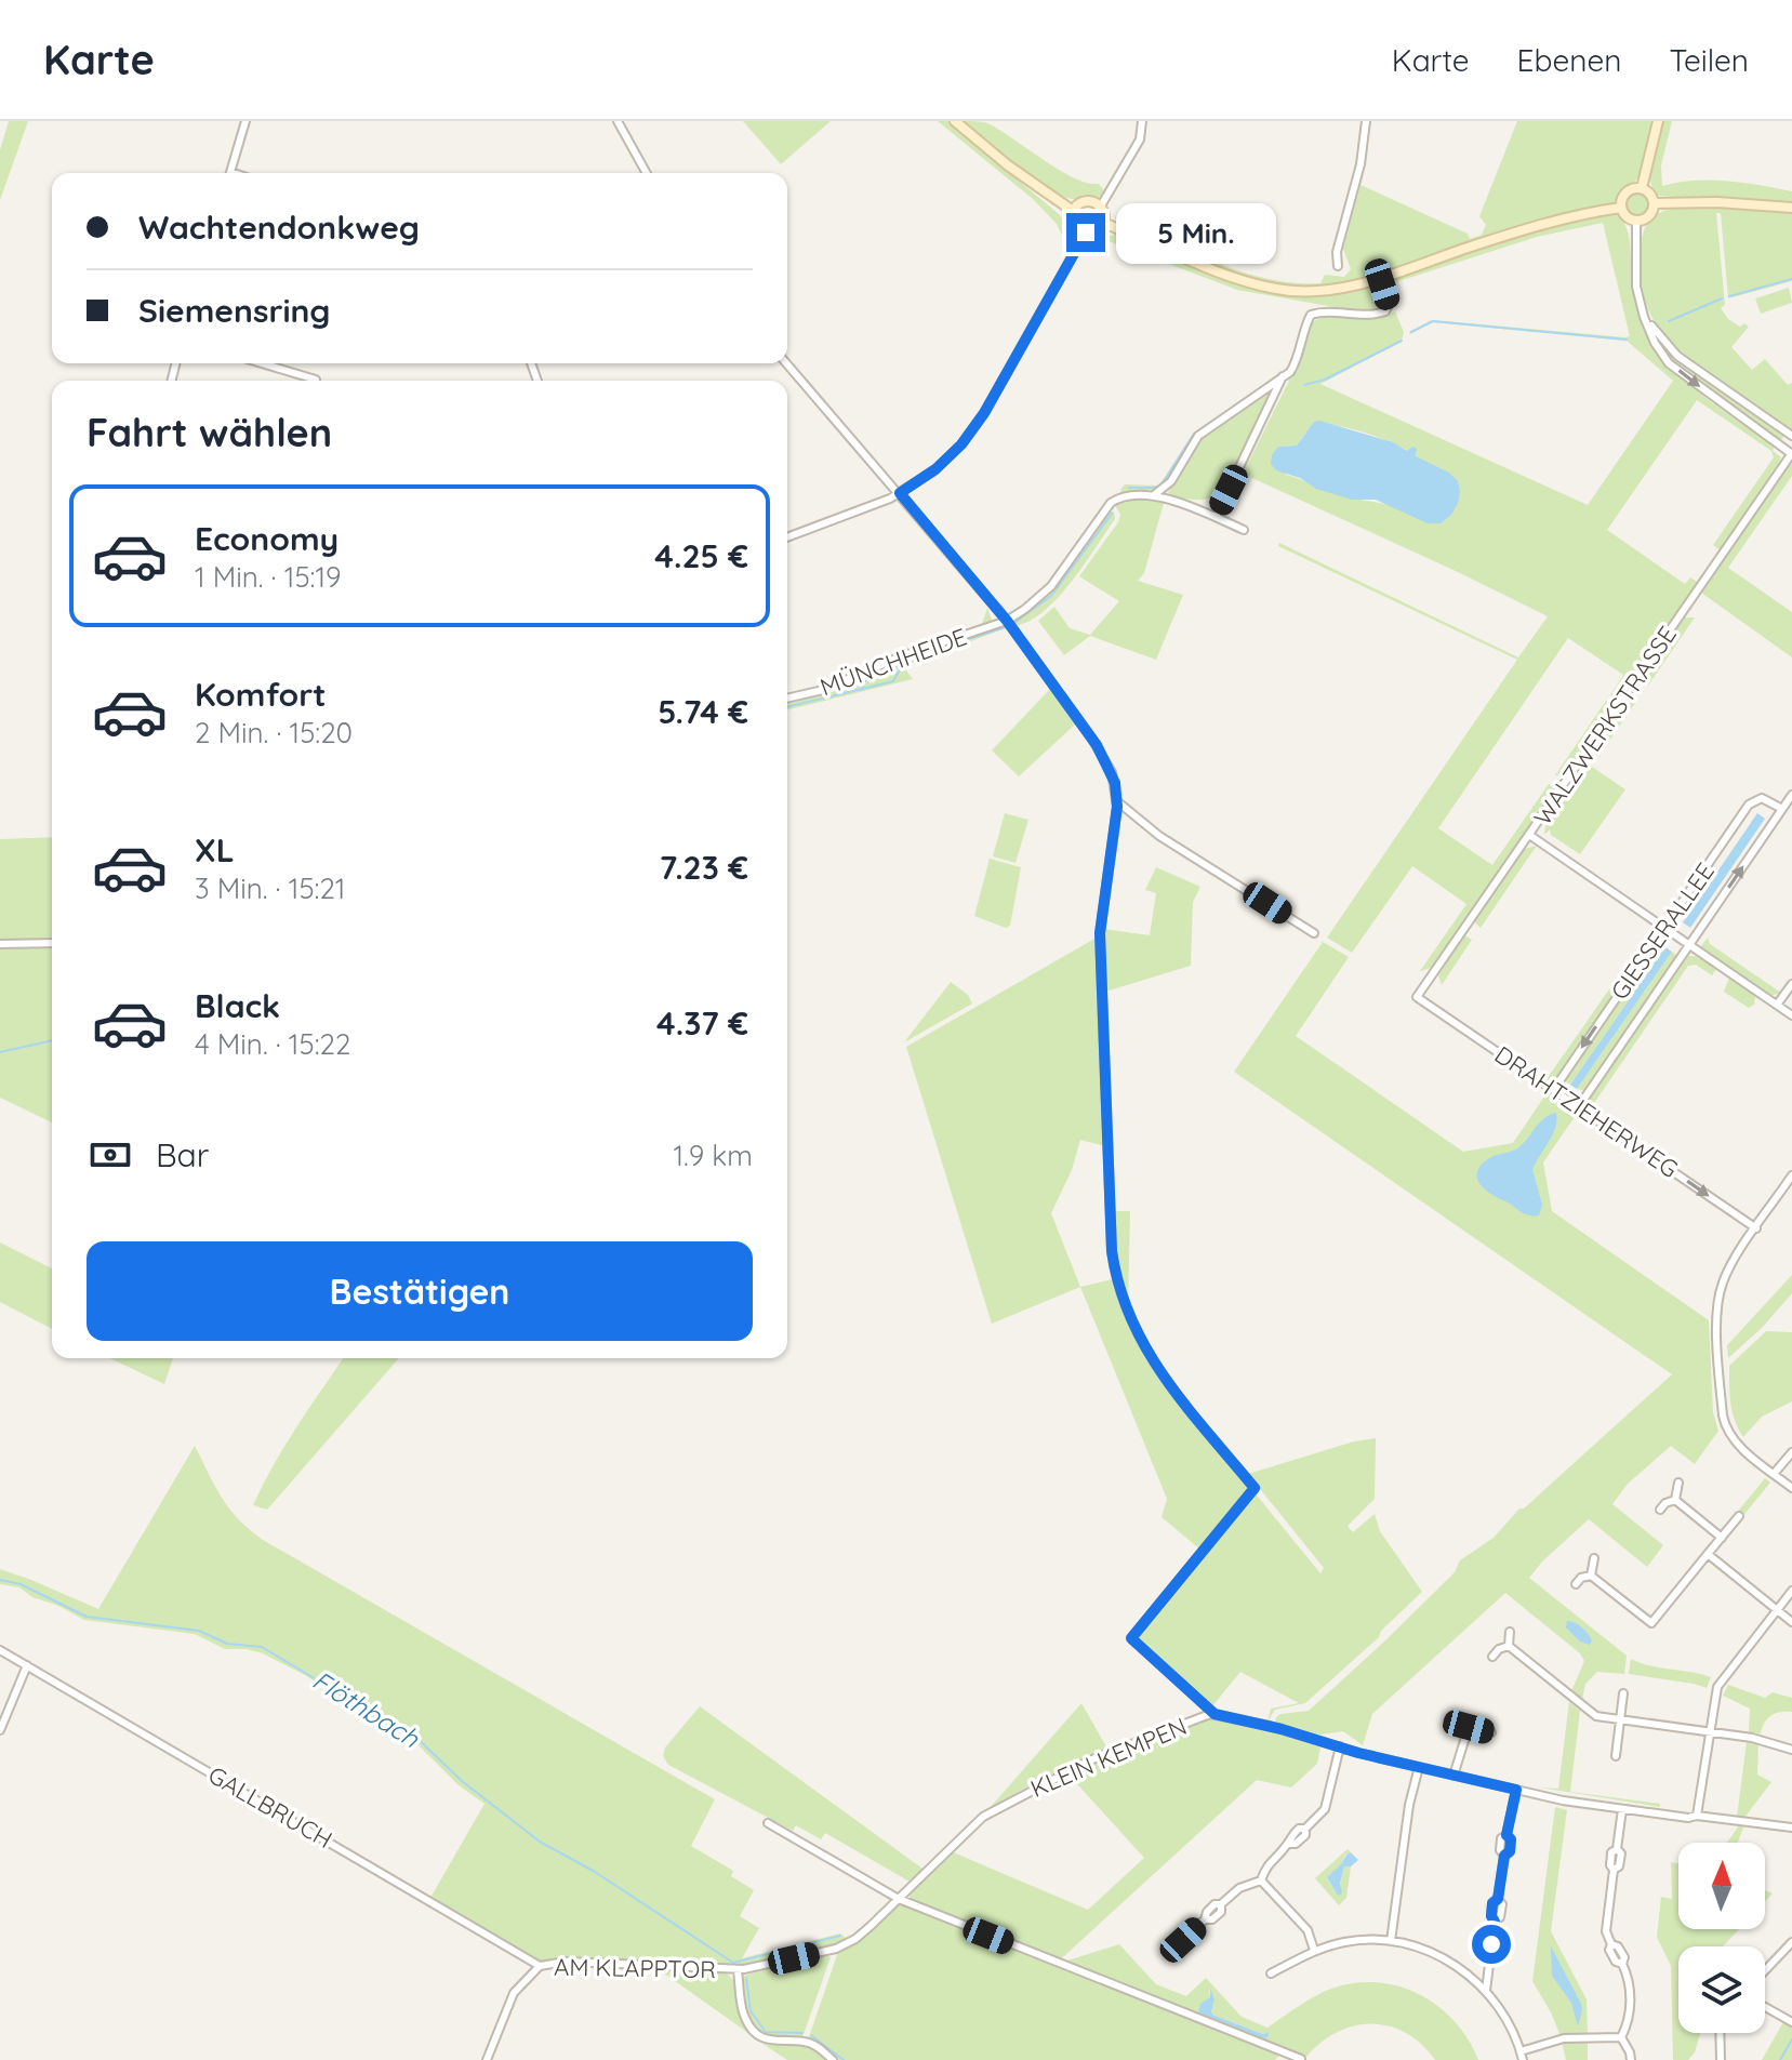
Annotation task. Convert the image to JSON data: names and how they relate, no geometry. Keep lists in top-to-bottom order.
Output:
{
  "streets": {
    "street": [
      "MÜNCHHEIDE",
      "WALZWERKSTRASSE",
      "GIESSERALLEE",
      "DRAHTZIEHERWEG",
      "KLEIN KEMPEN",
      "GALLBRUCH",
      "AM KLAPPTOR"
    ]
  },
  "crossings": [
    ["WALZWERKSTRASSE", "DRAHTZIEHERWEG"],
    ["GIESSERALLEE", "DRAHTZIEHERWEG"],
    ["KLEIN KEMPEN", "AM KLAPPTOR"],
    ["GALLBRUCH", "AM KLAPPTOR"]
  ],
  "one_way": ["DRAHTZIEHERWEG"],
  "water": ["Flöthbach"],
  "north": "top",
  "page": {
    "header": "Karte",
    "nav": ["Karte", "Ebenen", "Teilen"],
    "banner": ["Wachtendonkweg", "Siemensring"],
    "bubble": "5 Min.",
    "heading": "Fahrt wählen",
    "list": [
      {
        "name": "Economy",
        "note": "1 Min. · 15:19",
        "value": "4.25 €"
      },
      {
        "name": "Komfort",
        "note": "2 Min. · 15:20",
        "value": "5.74 €"
      },
      {
        "name": "XL",
        "note": "3 Min. · 15:21",
        "value": "7.23 €"
      },
      {
        "name": "Black",
        "note": "4 Min. · 15:22",
        "value": "4.37 €"
      }
    ],
    "pay": ["Bar", "1.9 km"],
    "buttons": "Bestätigen"
  }
}
